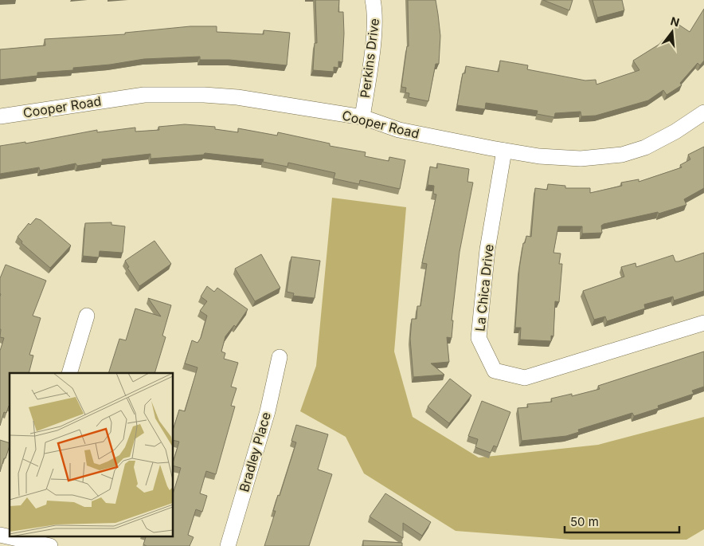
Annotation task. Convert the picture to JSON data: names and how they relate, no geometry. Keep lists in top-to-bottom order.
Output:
{
  "streets": {
    "street": [
      "Perkins Drive",
      "Cooper Road",
      "La Chica Drive",
      "Bradley Place"
    ]
  },
  "crossings": [
    ["Perkins Drive", "Cooper Road"],
    ["Cooper Road", "La Chica Drive"]
  ],
  "scale_bar": "50 m",
  "north": "top"
}
